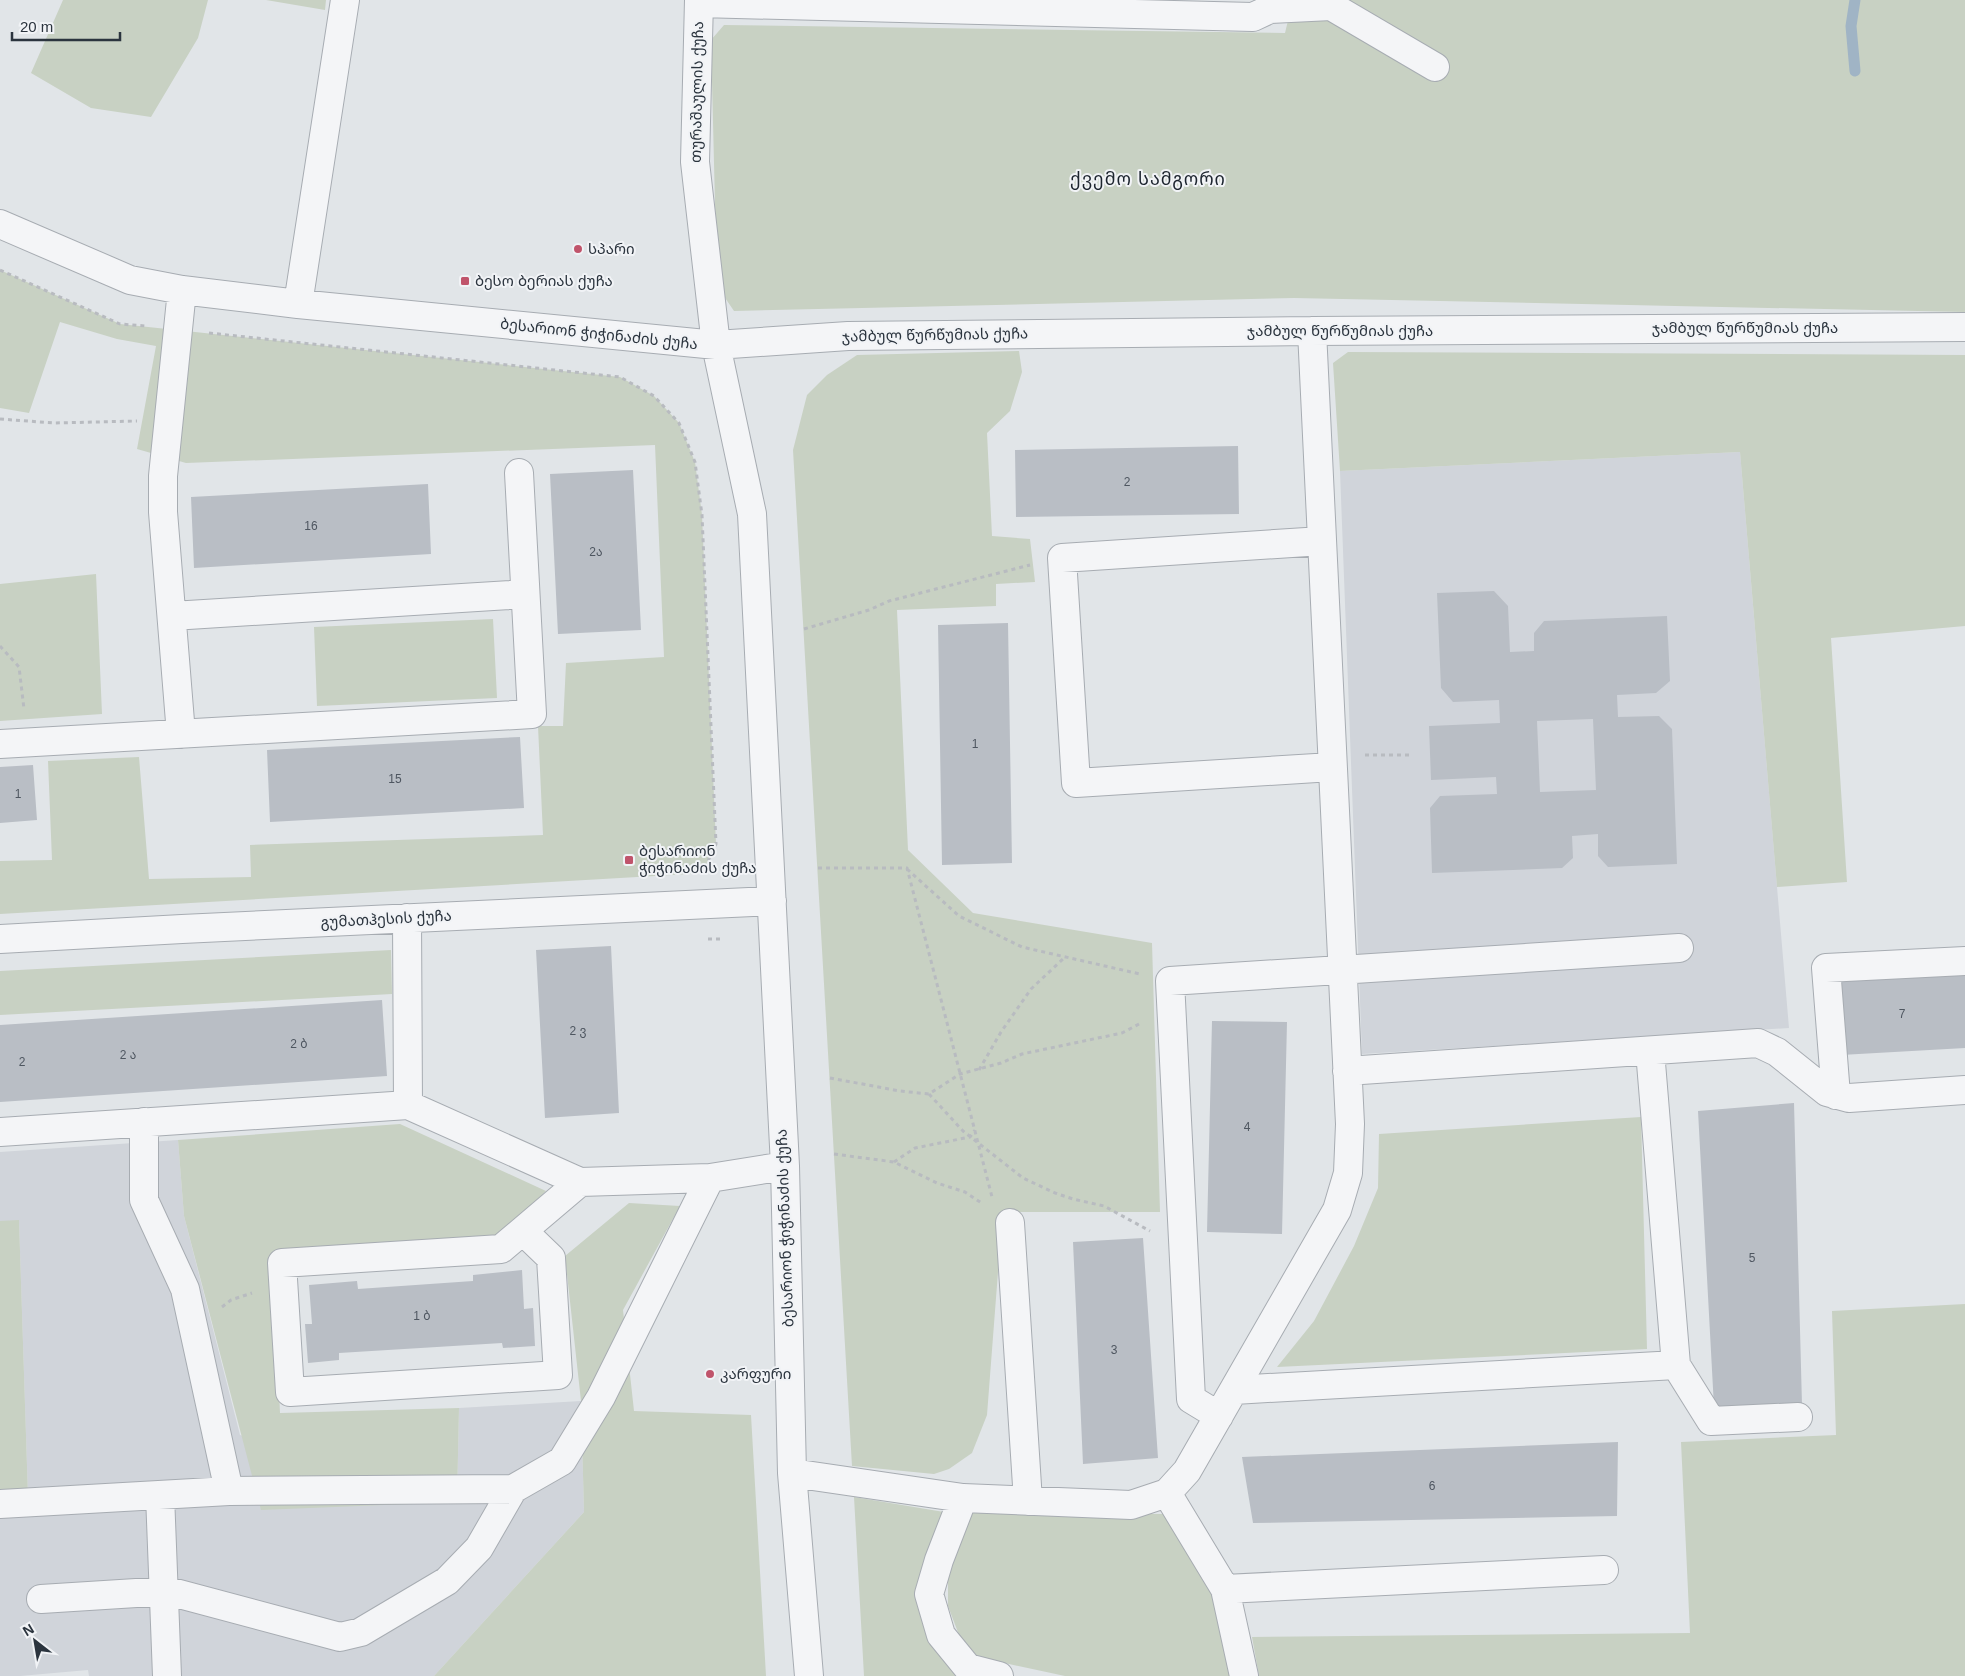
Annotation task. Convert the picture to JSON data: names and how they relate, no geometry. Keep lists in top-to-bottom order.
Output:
{
  "streets": {
    "street": [
      "თურაშაულის ქუჩა",
      "ჯამბულ წურწუმიას ქუჩა",
      "ბესარიონ ჭიჭინაძის ქუჩა",
      "გუმათჰესის ქუჩა"
    ]
  },
  "crossings": [
    ["თურაშაულის ქუჩა", "ჯამბულ წურწუმიას ქუჩა"],
    ["თურაშაულის ქუჩა", "ბესარიონ ჭიჭინაძის ქუჩა"],
    ["ჯამბულ წურწუმიას ქუჩა", "ბესარიონ ჭიჭინაძის ქუჩა"],
    ["ბესარიონ ჭიჭინაძის ქუჩა", "გუმათჰესის ქუჩა"]
  ],
  "districts": ["ქვემო სამგორი"],
  "places": {
    "other": ["სპარი", "კარფური"],
    "transit": ["ბესო ბერიას ქუჩა", "ბესარიონ ჭიჭინაძის ქუჩა"]
  },
  "house_numbers": [
    "2",
    "16",
    "2ა",
    "1",
    "15",
    "1",
    "7",
    "2 ვ",
    "2 ბ",
    "2 ა",
    "2",
    "4",
    "5",
    "1 ბ",
    "3",
    "6"
  ],
  "scale_bar": "20 m",
  "north": "top left"
}
